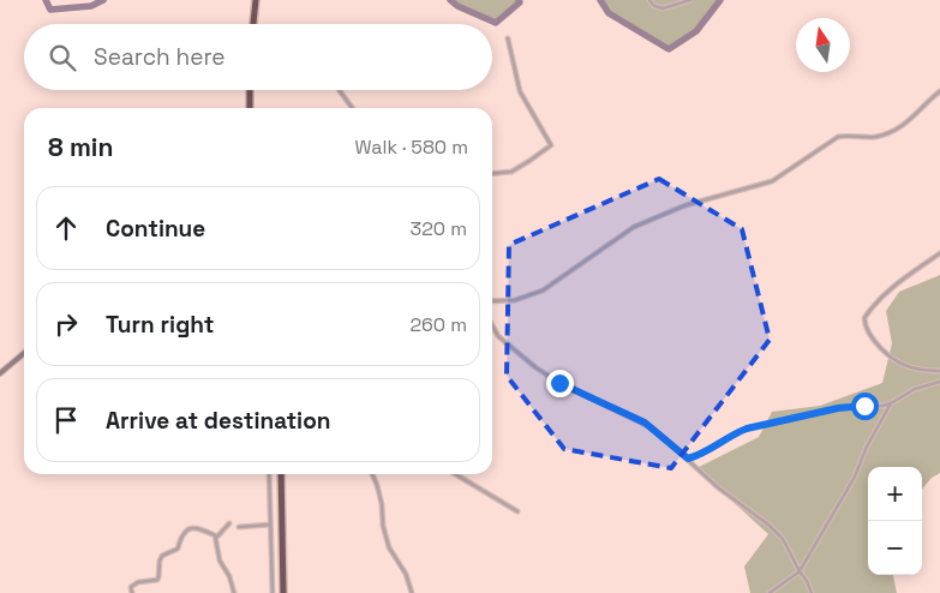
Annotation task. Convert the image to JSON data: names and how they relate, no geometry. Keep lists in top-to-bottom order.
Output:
{
  "north": "top",
  "page": {
    "search": "Search here",
    "heading": ["8 min", "Walk · 580 m"],
    "list": [
      ["Continue", "320 m"],
      ["Turn right", "260 m"],
      "Arrive at destination"
    ],
    "map_buttons": ["+", "−"]
  }
}
